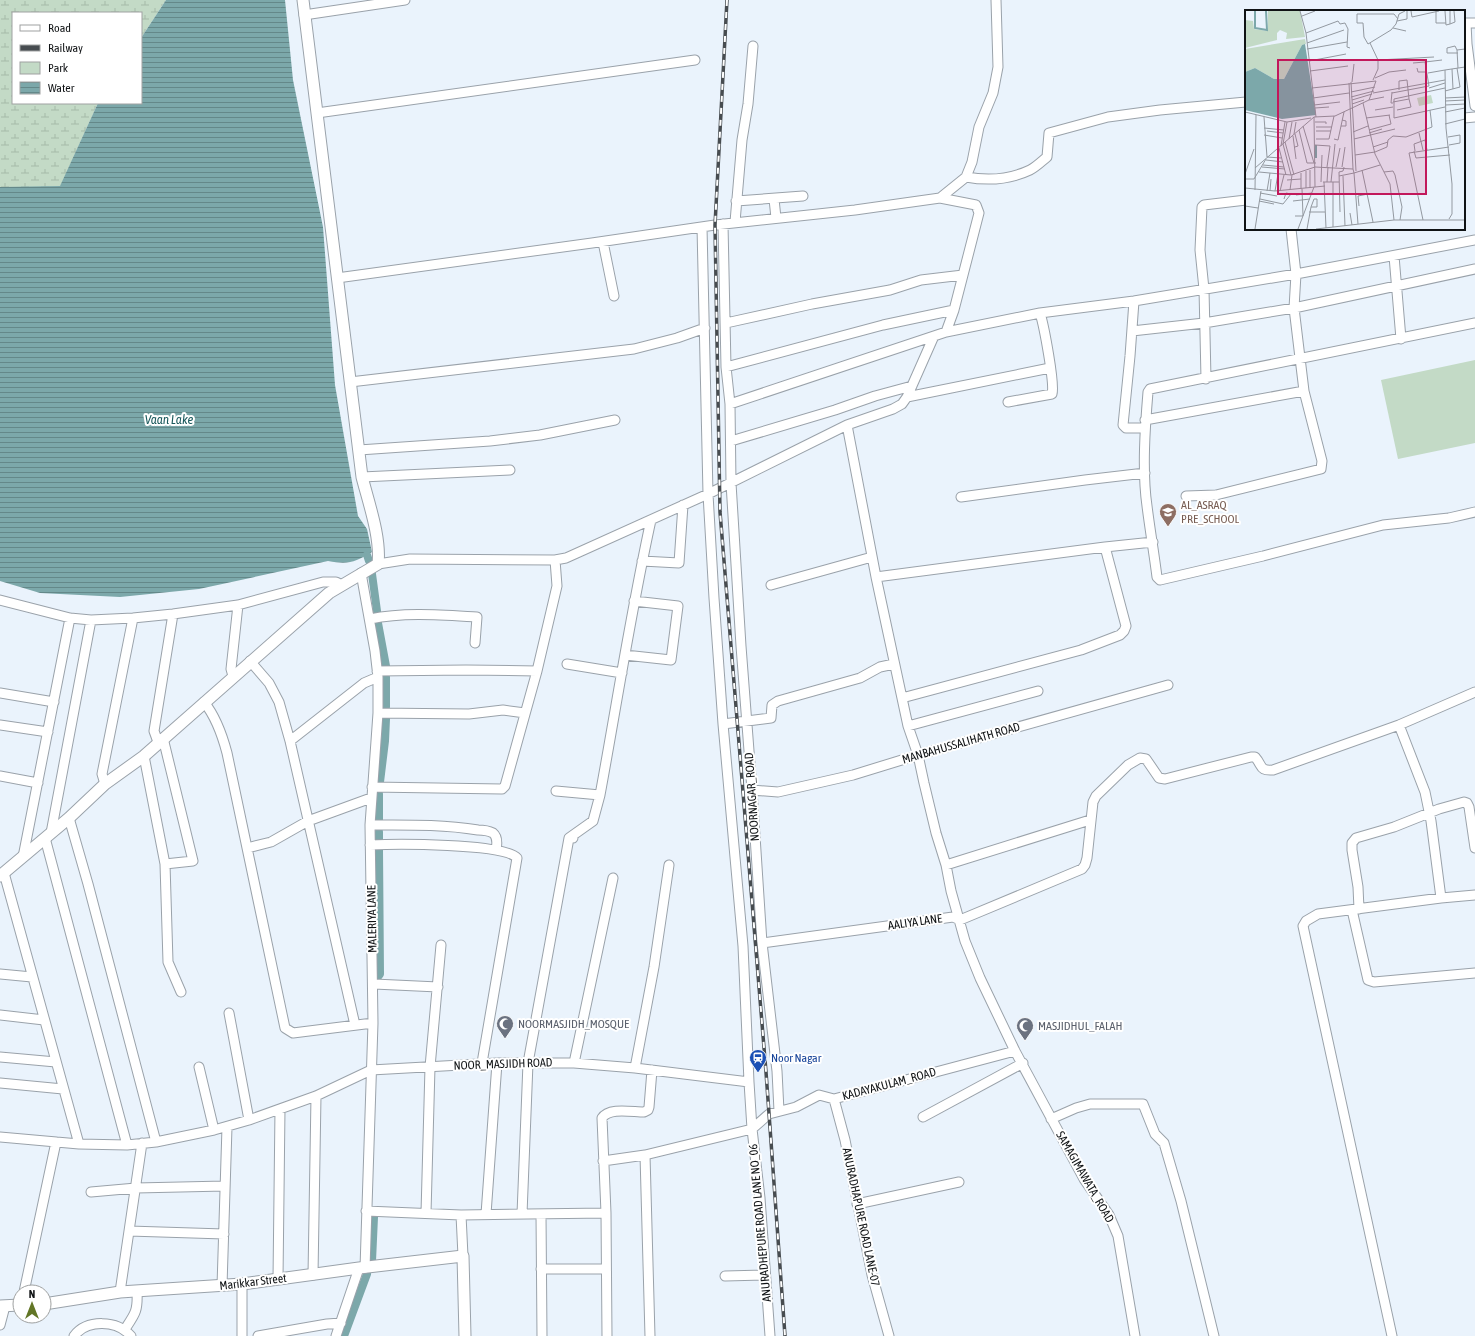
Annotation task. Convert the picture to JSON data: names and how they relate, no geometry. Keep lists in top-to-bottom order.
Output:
{
  "streets": {
    "street": [
      "MANBAHUSSALIHATH ROAD",
      "NOORNAGAR_ROAD",
      "MALERIYA LANE",
      "AALIYA LANE",
      "NOOR_MASJIDH ROAD",
      "KADAYAKULAM_ROAD",
      "SAMAGIMAWATA_ROAD",
      "ANURADHAPURE ROAD LANE-07",
      "ANURADHEPURE ROAD LANE NO_06",
      "Marikkar Street"
    ]
  },
  "crossings": [
    ["MANBAHUSSALIHATH ROAD", "NOORNAGAR_ROAD"],
    ["MANBAHUSSALIHATH ROAD", "SAMAGIMAWATA_ROAD"],
    ["NOORNAGAR_ROAD", "AALIYA LANE"],
    ["NOORNAGAR_ROAD", "KADAYAKULAM_ROAD"],
    ["MALERIYA LANE", "NOOR_MASJIDH ROAD"],
    ["MALERIYA LANE", "Marikkar Street"],
    ["AALIYA LANE", "SAMAGIMAWATA_ROAD"],
    ["KADAYAKULAM_ROAD", "SAMAGIMAWATA_ROAD"],
    ["KADAYAKULAM_ROAD", "ANURADHAPURE ROAD LANE-07"],
    ["KADAYAKULAM_ROAD", "ANURADHEPURE ROAD LANE NO_06"]
  ],
  "water": ["Vaan Lake"],
  "places": {
    "school or university": ["AL_ASRAQ PRE_SCHOOL"],
    "mosque": ["NOORMASJIDH_MOSQUE", "MASJIDHUL_FALAH"],
    "station": ["Noor Nagar"]
  },
  "legend": [
    "Road",
    "Railway",
    "Park",
    "Water"
  ],
  "north": "top"
}
